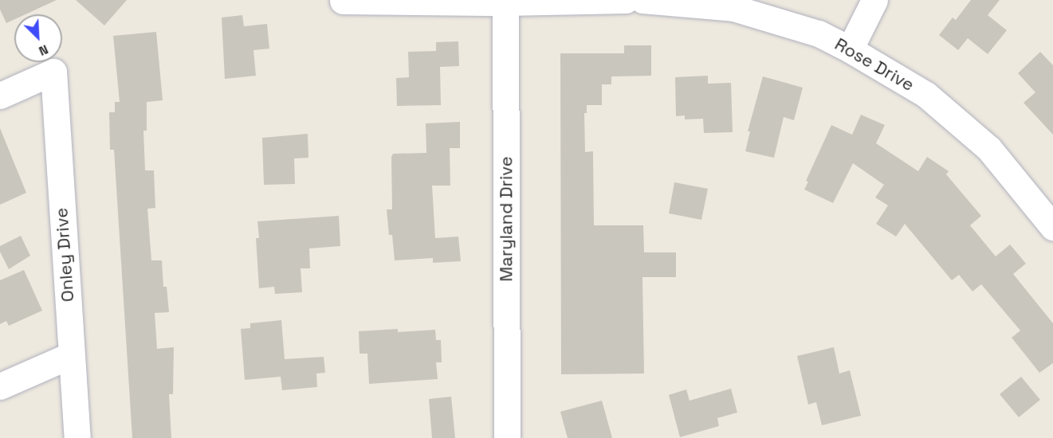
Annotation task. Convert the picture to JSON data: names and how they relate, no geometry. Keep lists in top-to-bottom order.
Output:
{
  "streets": {
    "street": ["Rose Drive", "Maryland Drive", "Onley Drive"]
  },
  "north": "bottom right"
}
